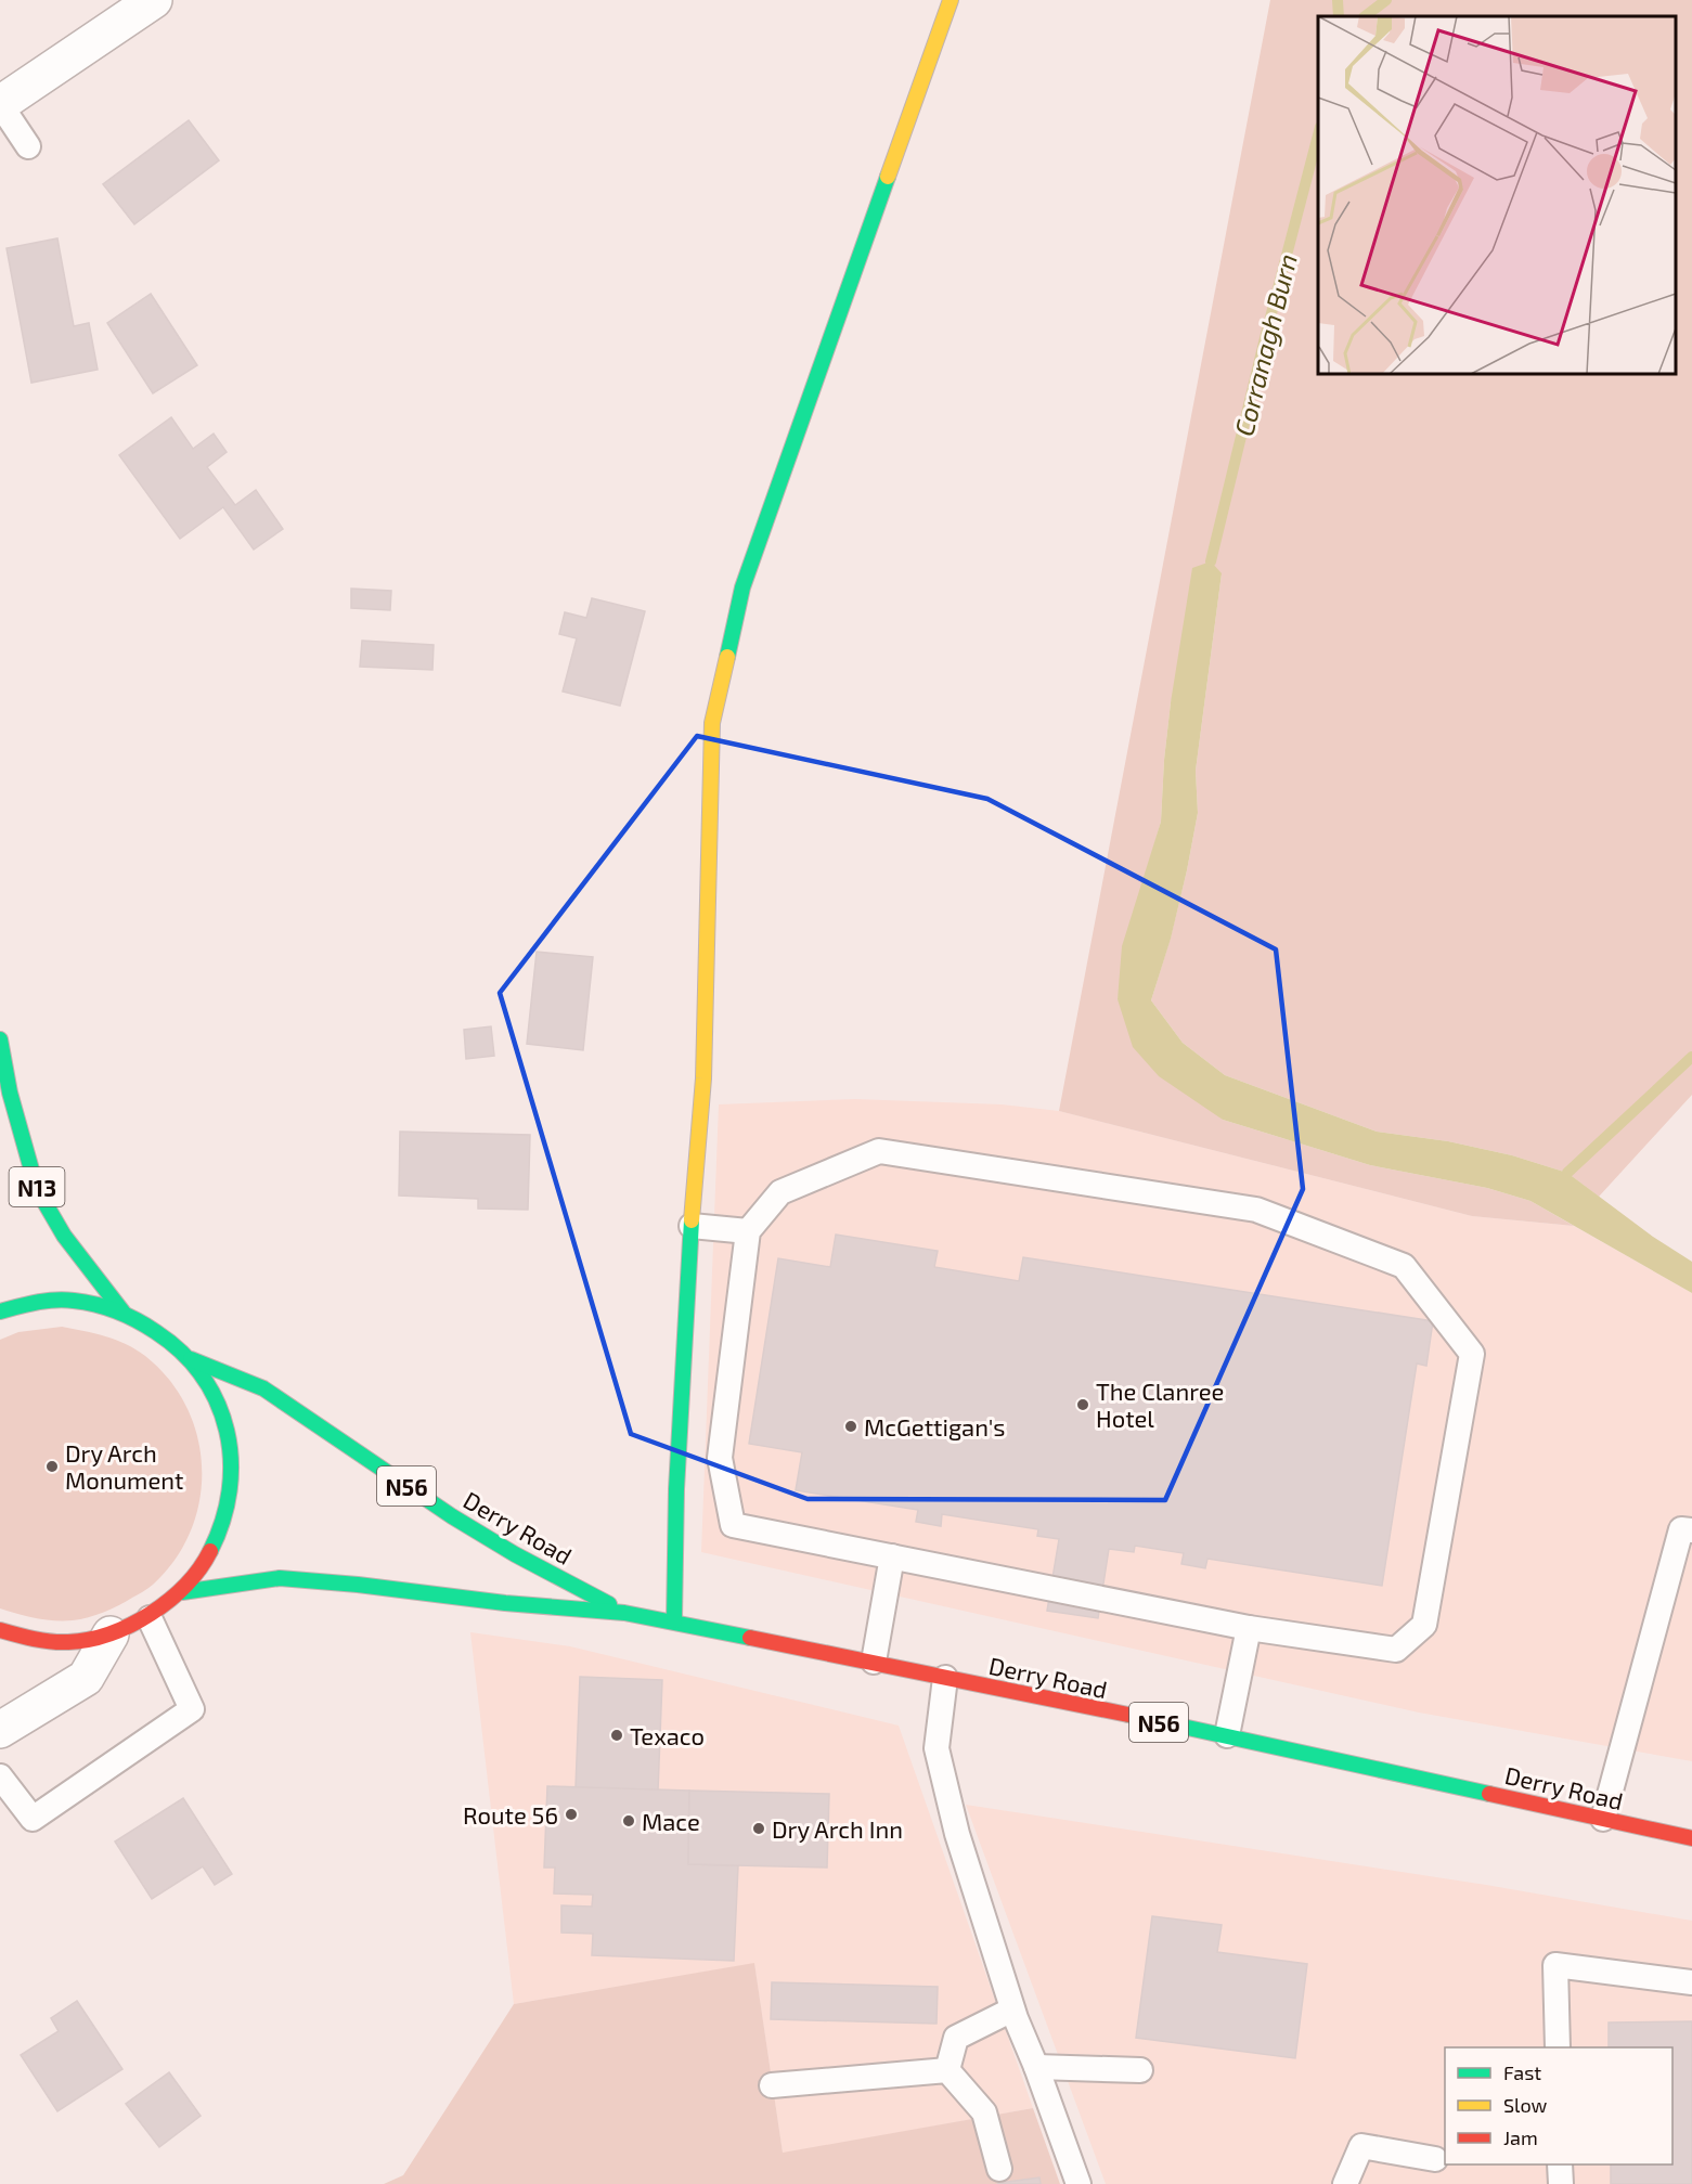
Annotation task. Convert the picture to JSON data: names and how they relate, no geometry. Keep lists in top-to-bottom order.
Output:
{
  "streets": {
    "main road": ["N13", "N56", "Derry Road"]
  },
  "crossings": [
    ["N13", "Derry Road"]
  ],
  "water": ["Corranagh Burn"],
  "places": [
    "The Clanree Hotel",
    "McGettigan's",
    "Dry Arch Monument",
    "Texaco",
    "Route 56",
    "Mace",
    "Dry Arch Inn"
  ],
  "legend": ["Fast", "Slow", "Jam"]
}
